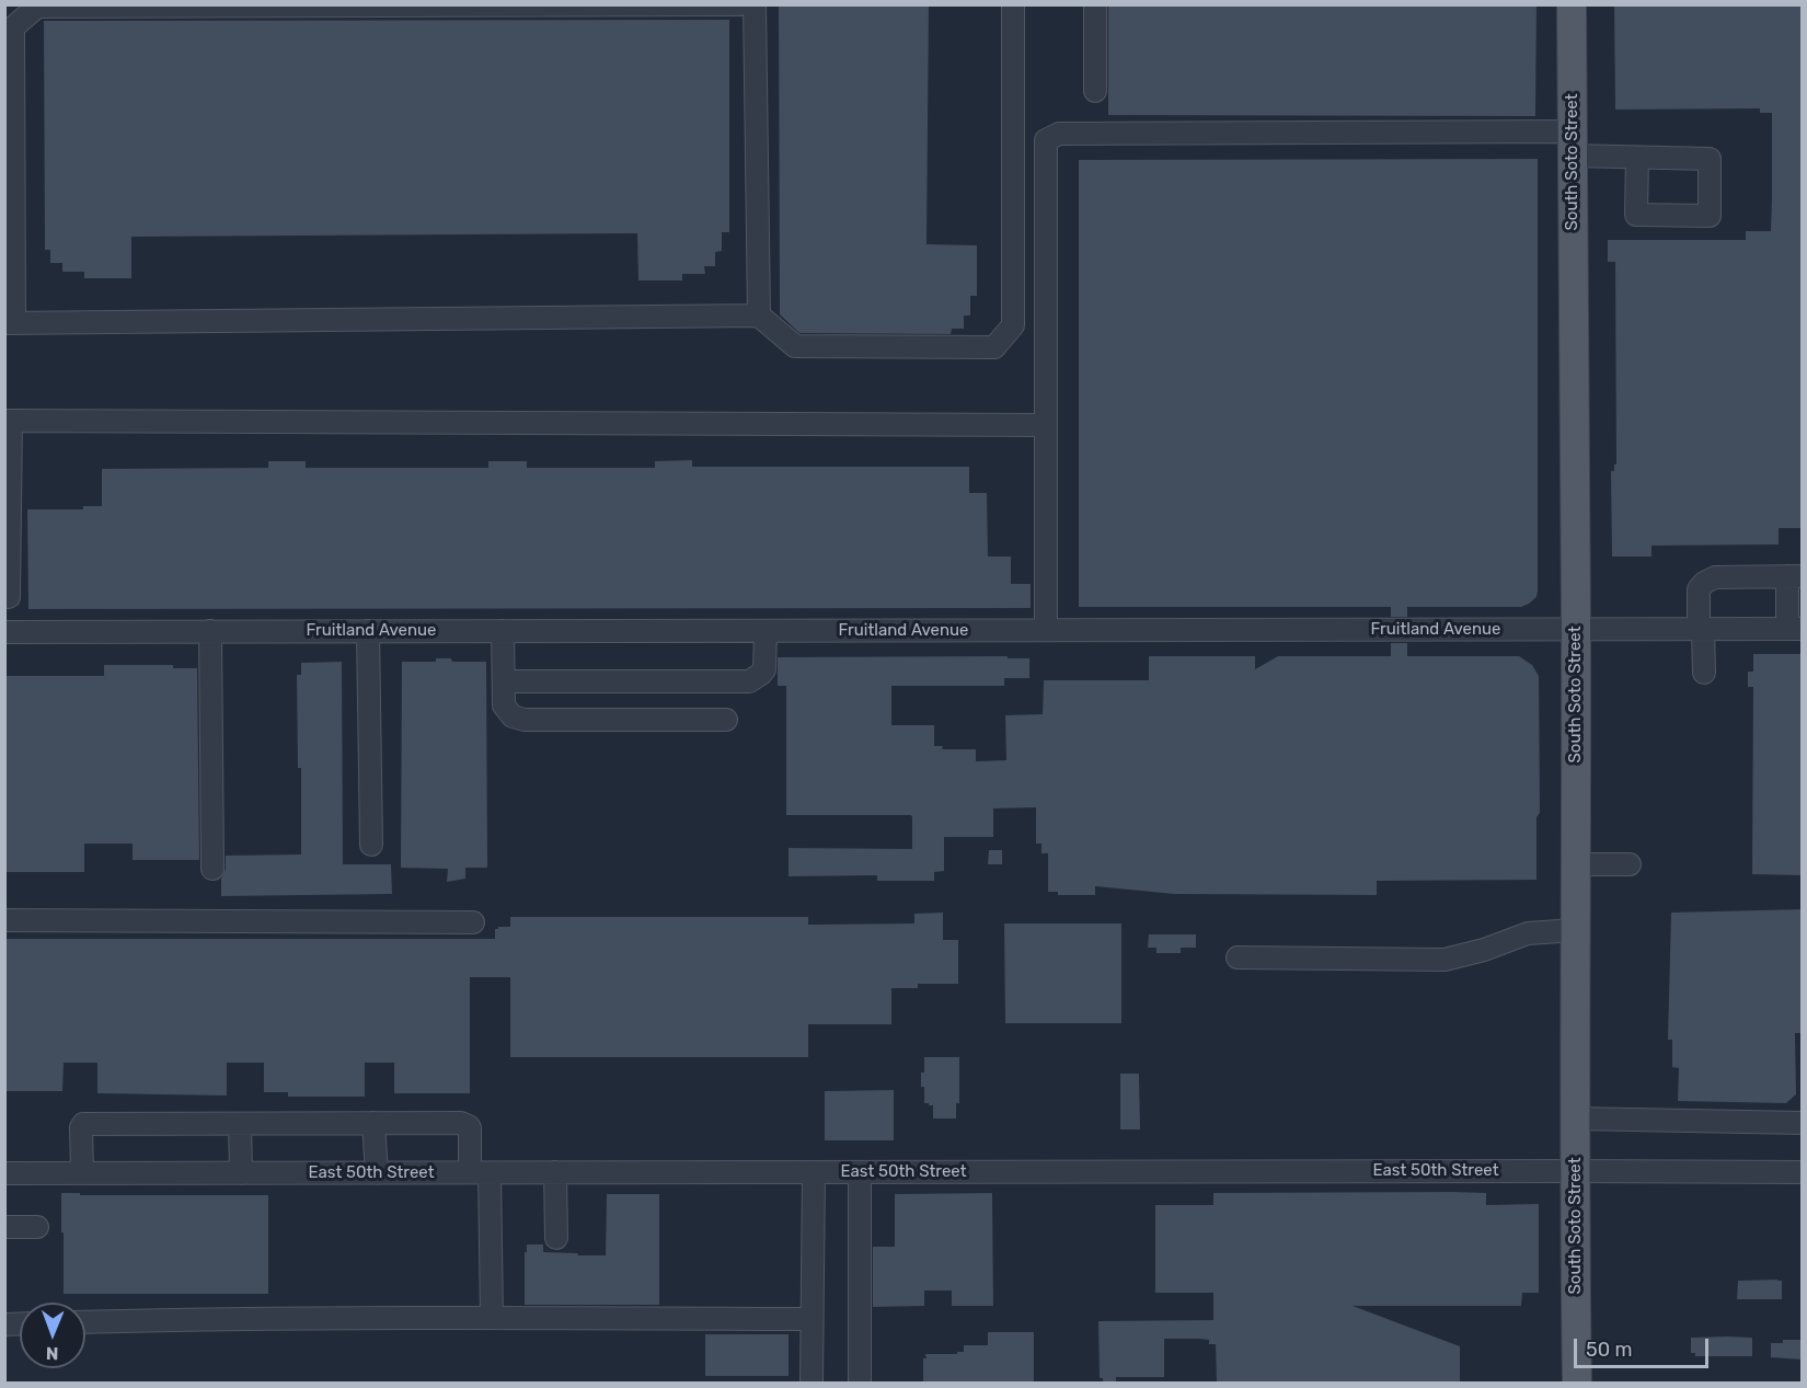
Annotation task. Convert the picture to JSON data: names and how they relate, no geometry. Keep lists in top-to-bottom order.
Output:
{
  "streets": {
    "main road": ["South Soto Street"],
    "street": ["Fruitland Avenue", "East 50th Street"]
  },
  "crossings": [
    ["South Soto Street", "Fruitland Avenue"],
    ["South Soto Street", "East 50th Street"]
  ],
  "scale_bar": "50 m",
  "north": "bottom"
}
